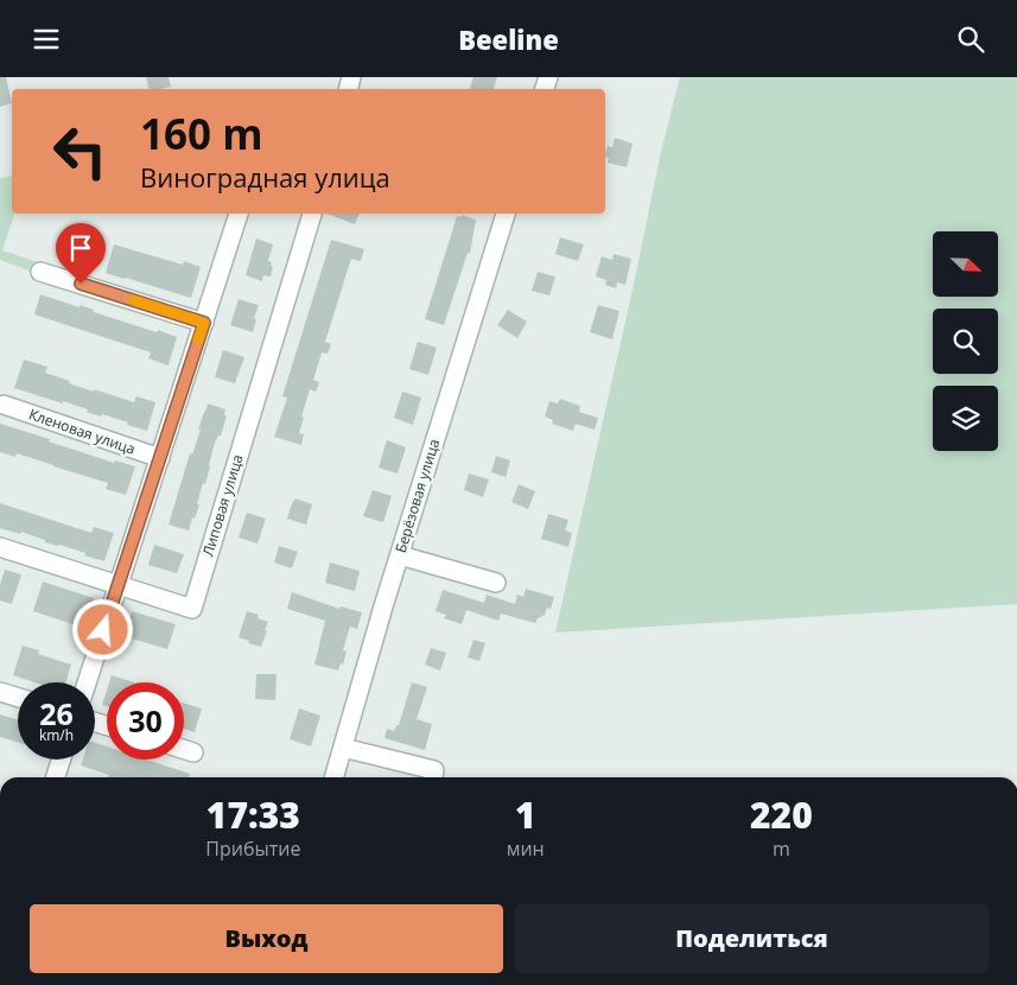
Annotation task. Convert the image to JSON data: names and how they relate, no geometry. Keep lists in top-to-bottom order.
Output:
{
  "streets": {
    "street": ["Кленовая улица", "Берёзовая улица", "Липовая улица"]
  },
  "north": "bottom right",
  "page": {
    "header": "Beeline",
    "turn": ["160 m", "Виноградная улица"],
    "speed": "26 km/h",
    "limit": "30",
    "eta": [
      "17:33",
      "Прибытие",
      "1",
      "мин",
      "220",
      "m"
    ],
    "buttons": ["Выход", "Поделиться"]
  }
}
